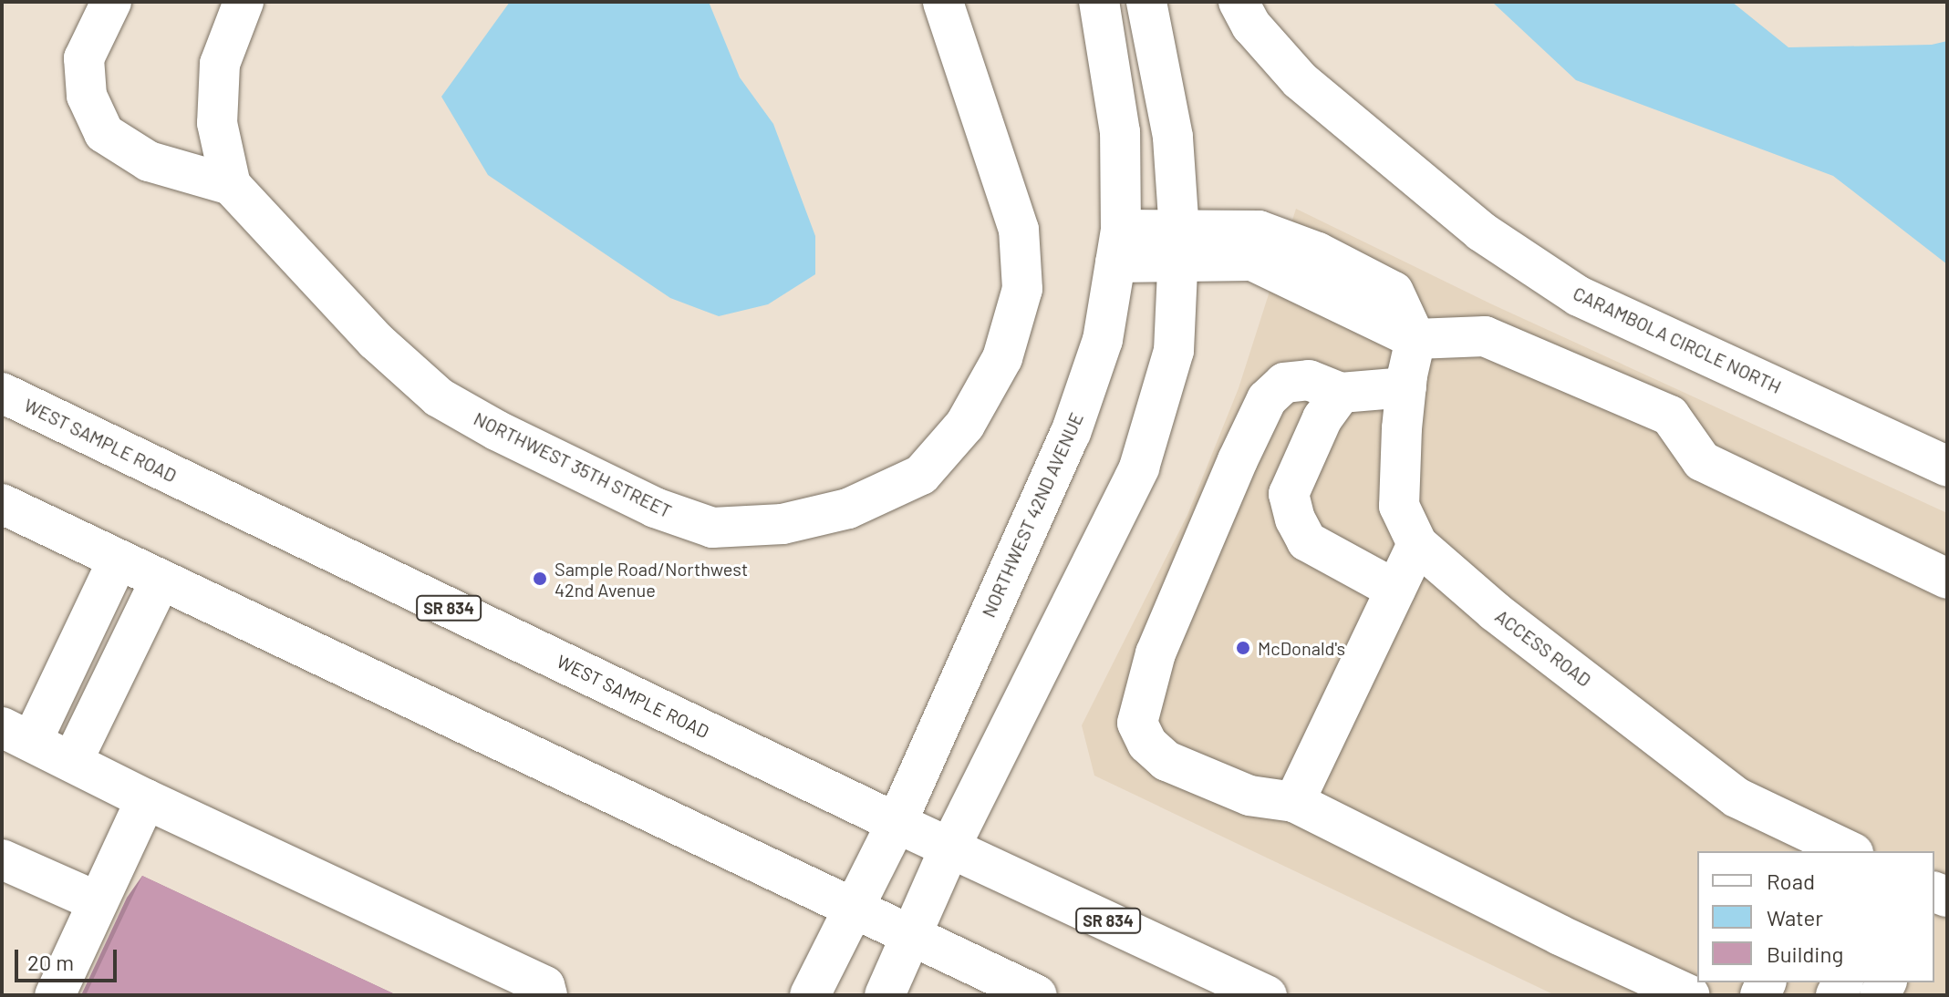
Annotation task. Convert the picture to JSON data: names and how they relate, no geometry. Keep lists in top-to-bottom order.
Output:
{
  "streets": {
    "street": [
      "CARAMBOLA CIRCLE NORTH",
      "WEST SAMPLE ROAD",
      "NORTHWEST 35TH STREET",
      "NORTHWEST 42ND AVENUE",
      "SR 834",
      "ACCESS ROAD"
    ]
  },
  "crossings": [
    ["WEST SAMPLE ROAD", "NORTHWEST 42ND AVENUE"]
  ],
  "places": ["Sample Road/Northwest 42nd Avenue", "McDonald's"],
  "legend": ["Road", "Water", "Building"],
  "scale_bar": "20 m"
}
